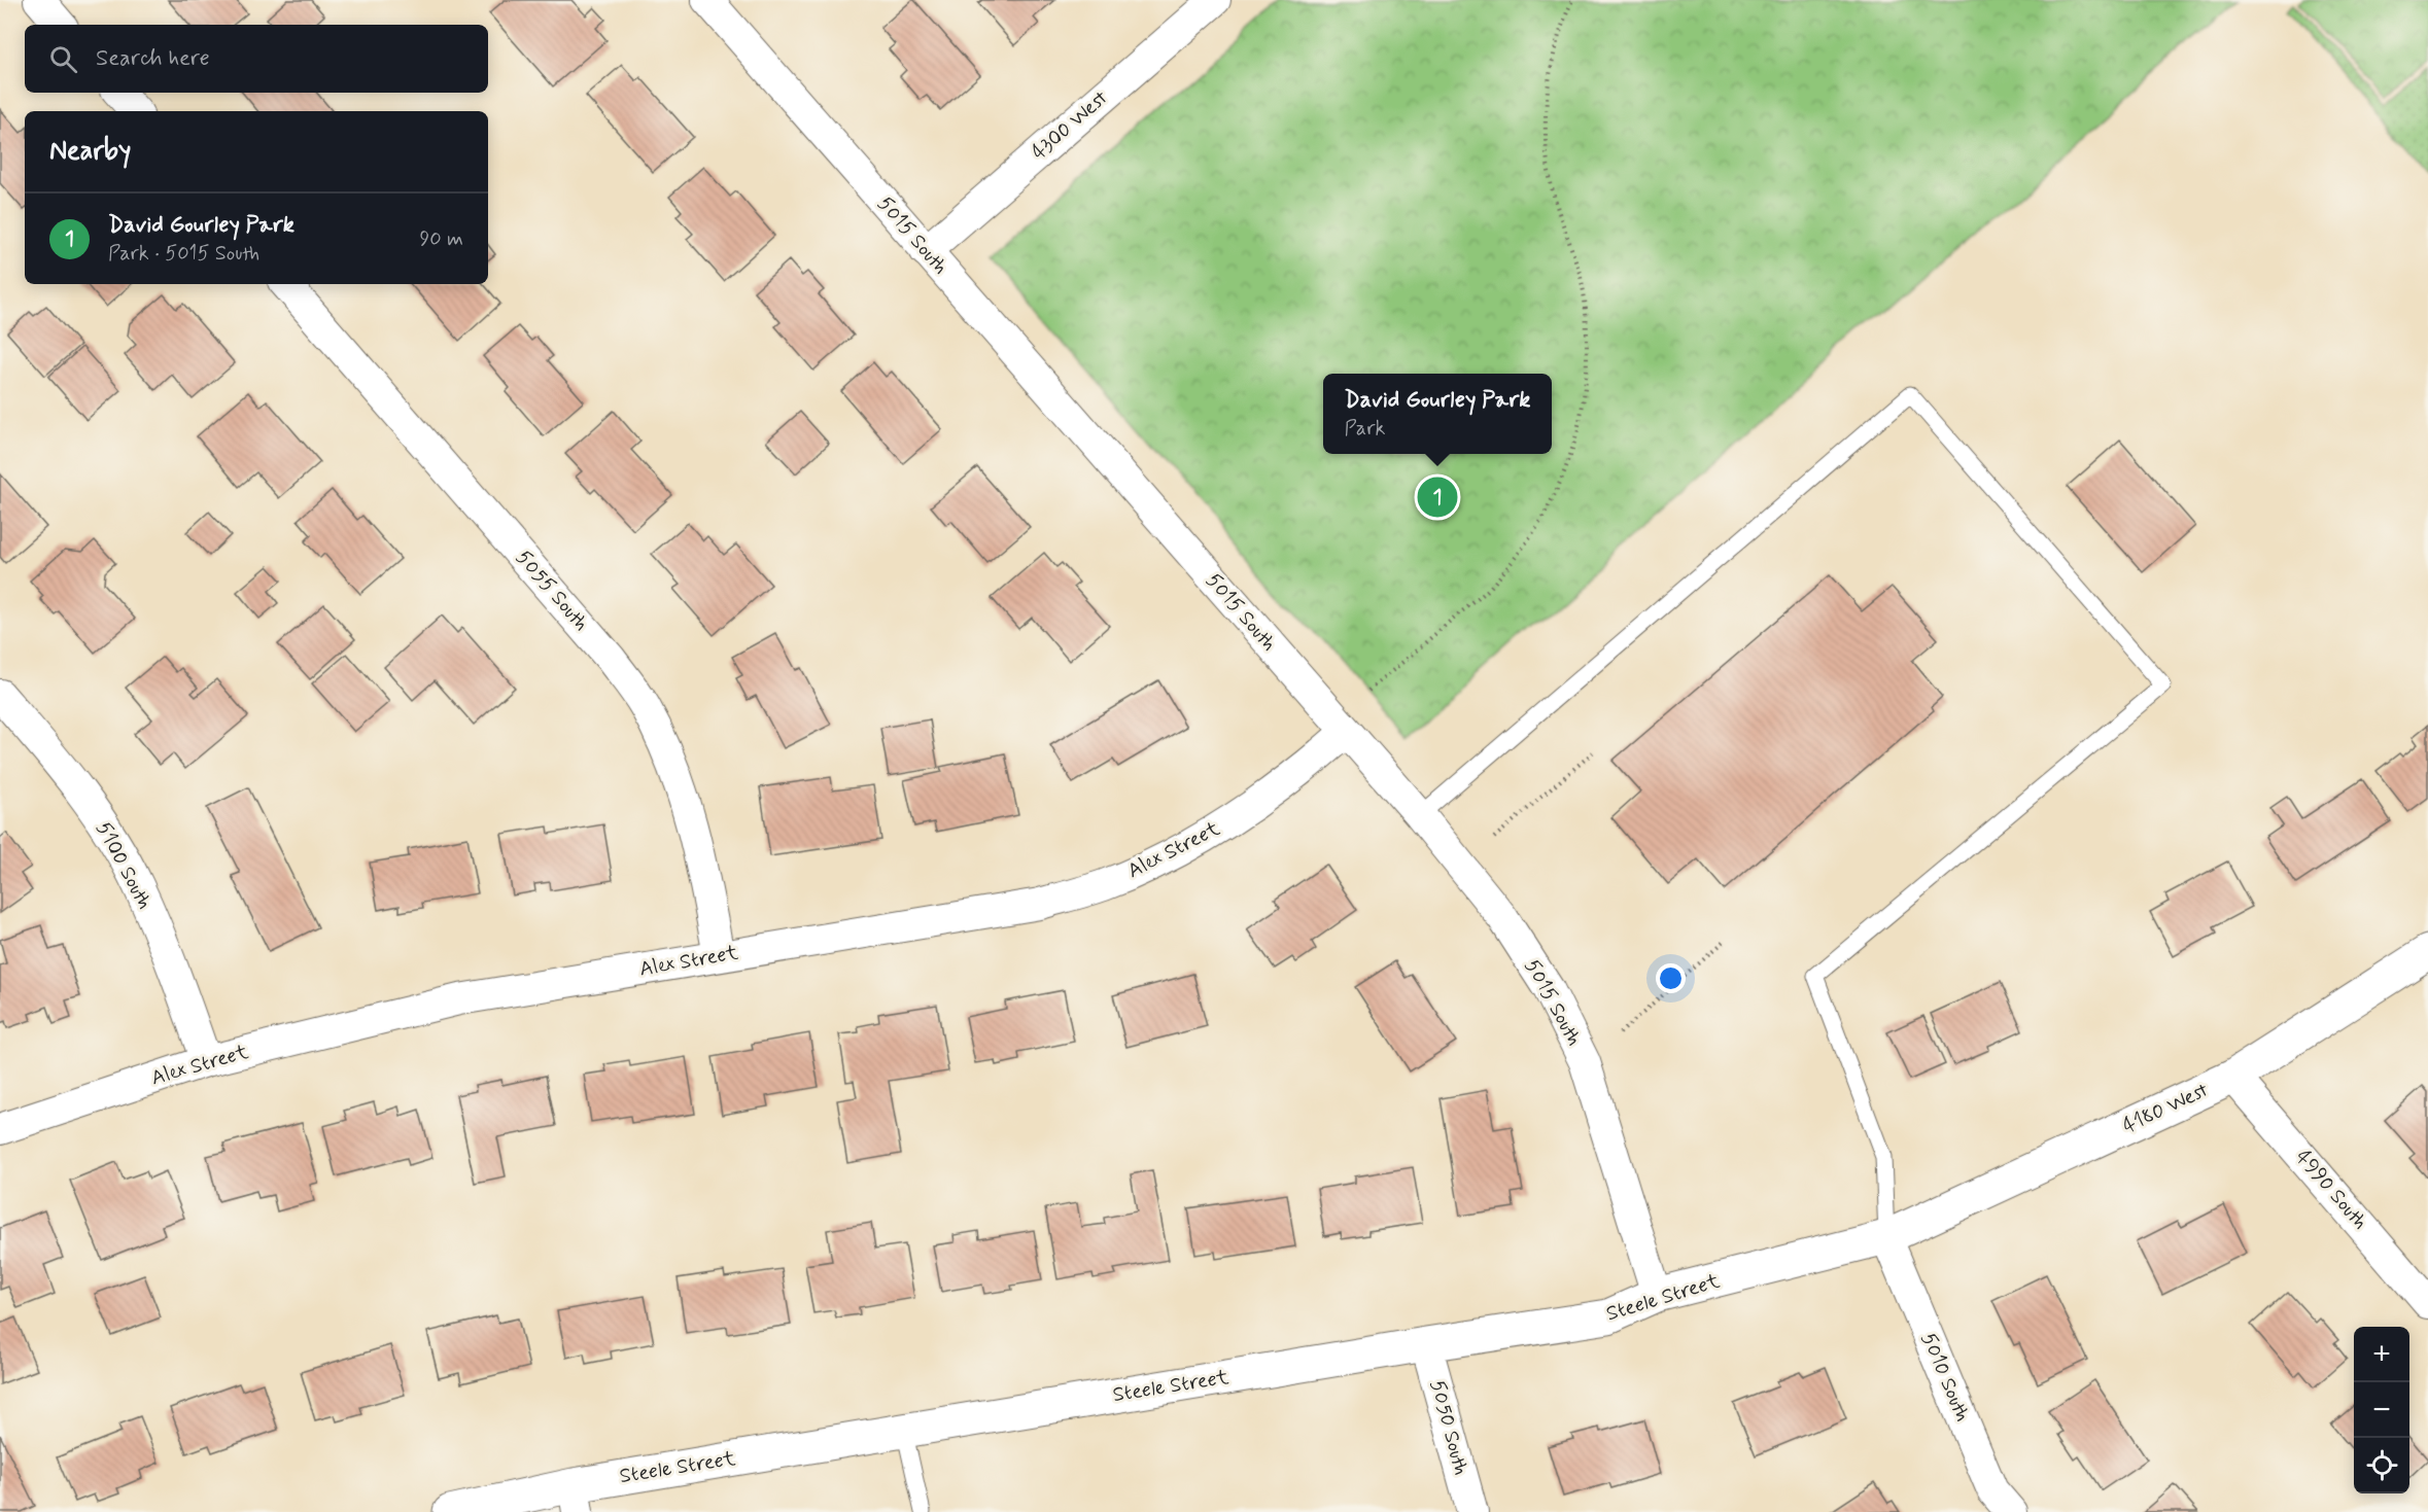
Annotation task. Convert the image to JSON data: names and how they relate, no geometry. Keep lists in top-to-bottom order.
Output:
{
  "streets": {
    "street": [
      "4300 West",
      "5015 South",
      "5055 South",
      "Alex Street",
      "5100 South",
      "4180 West",
      "4990 South",
      "Steele Street",
      "5010 South",
      "5050 South"
    ]
  },
  "crossings": [
    ["4300 West", "5015 South"],
    ["5015 South", "Alex Street"],
    ["5015 South", "Steele Street"],
    ["5055 South", "Alex Street"],
    ["Alex Street", "5100 South"],
    ["4180 West", "4990 South"],
    ["4180 West", "Steele Street"],
    ["4180 West", "5010 South"],
    ["Steele Street", "5010 South"],
    ["Steele Street", "5050 South"]
  ],
  "page": {
    "search": "Search here",
    "heading": "Nearby",
    "list": [
      {
        "mark": "1",
        "name": "David Gourley Park",
        "note": "Park · 5015 South",
        "value": "90 m"
      }
    ],
    "popup": ["David Gourley Park", "Park"],
    "pins": "1",
    "map_buttons": ["+", "−"]
  }
}
